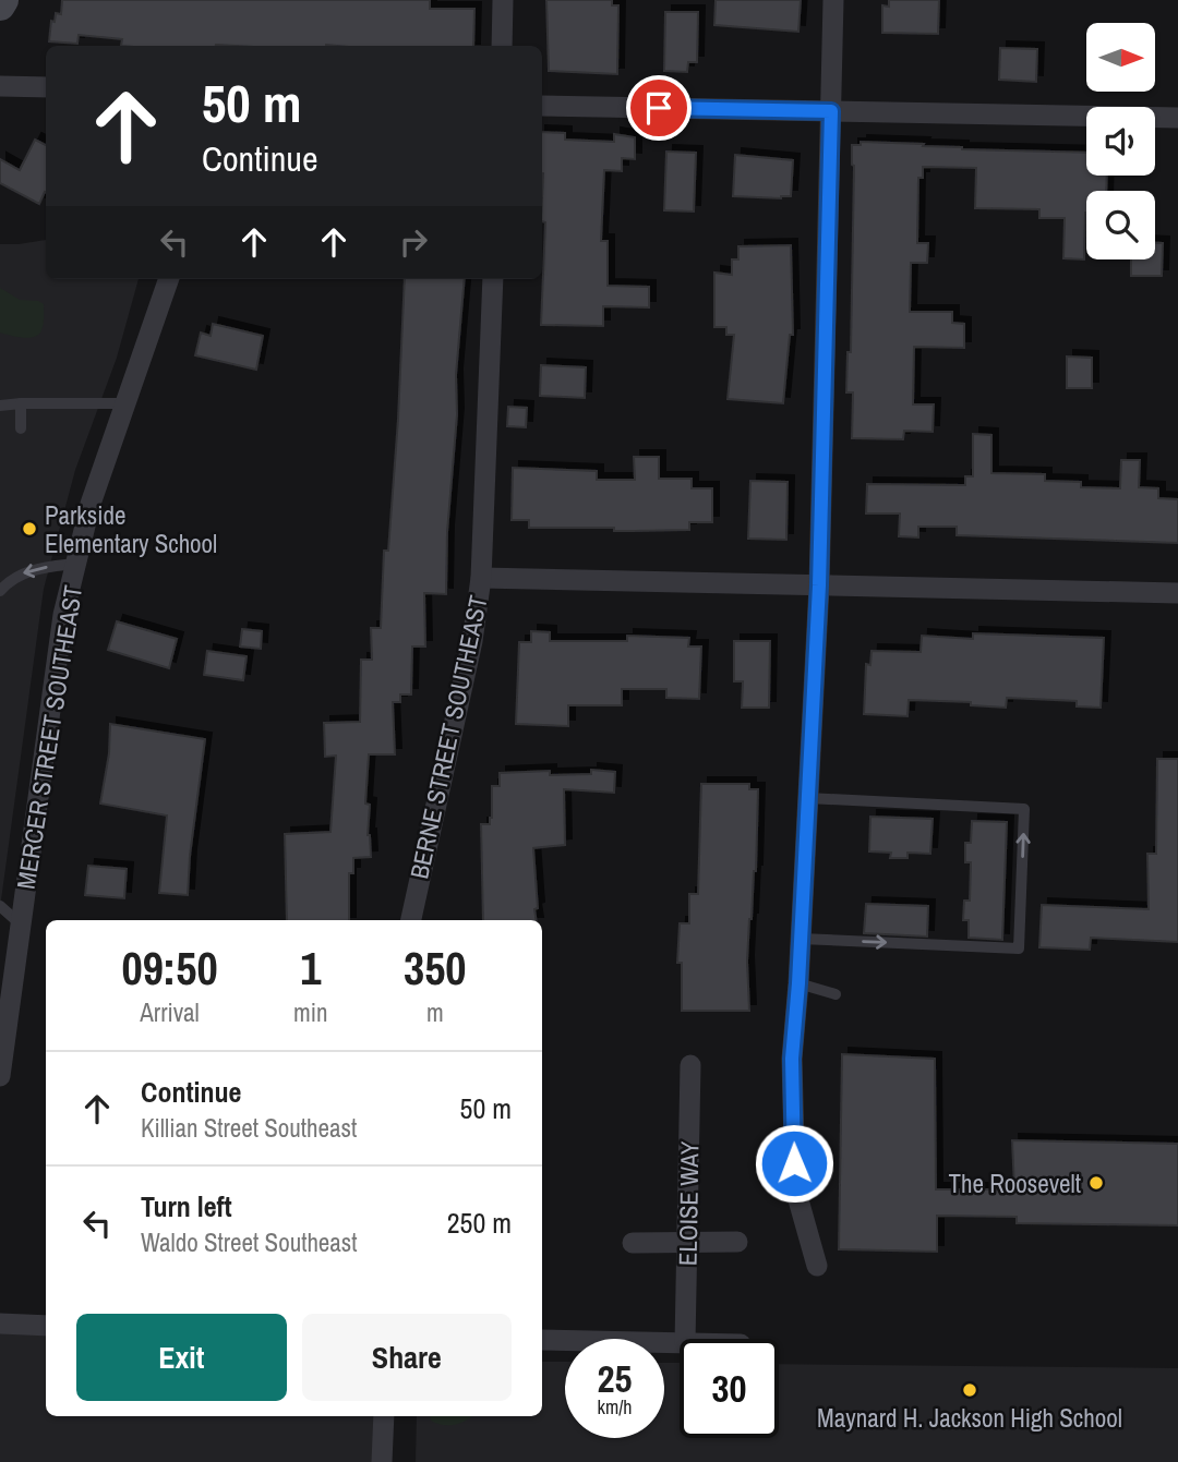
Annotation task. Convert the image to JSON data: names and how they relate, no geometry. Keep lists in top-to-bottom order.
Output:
{
  "streets": {
    "street": ["MERCER STREET SOUTHEAST", "BERNE STREET SOUTHEAST", "ELOISE WAY"]
  },
  "places": ["Parkside Elementary School", "The Roosevelt", "Maynard H. Jackson High School"],
  "north": "right",
  "page": {
    "turn": ["50 m", "Continue"],
    "eta": [
      "09:50",
      "Arrival",
      "1",
      "min",
      "350",
      "m"
    ],
    "list": [
      {
        "name": "Continue",
        "note": "Killian Street Southeast",
        "value": "50 m"
      },
      {
        "name": "Turn left",
        "note": "Waldo Street Southeast",
        "value": "250 m"
      }
    ],
    "buttons": ["Exit", "Share"],
    "speed": "25 km/h",
    "limit": "30"
  }
}
